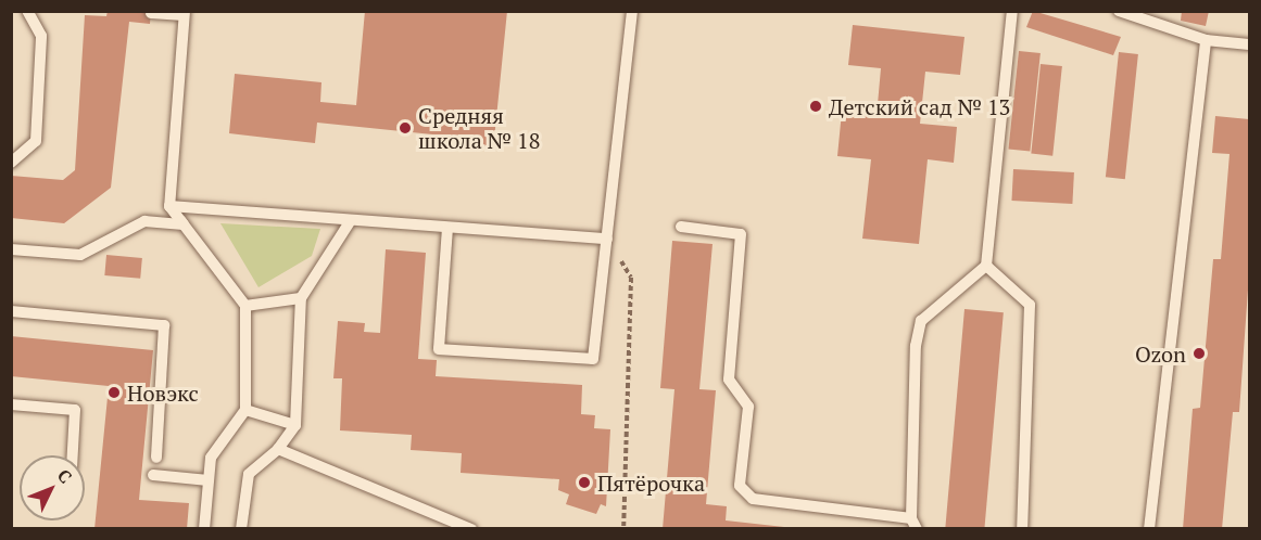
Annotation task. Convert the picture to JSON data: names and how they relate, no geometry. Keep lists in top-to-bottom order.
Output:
{
  "places": [
    "Детский сад № 13",
    "Средняя школа № 18",
    "Ozon",
    "Новэкс",
    "Пятёрочка"
  ],
  "north": "top right"
}
